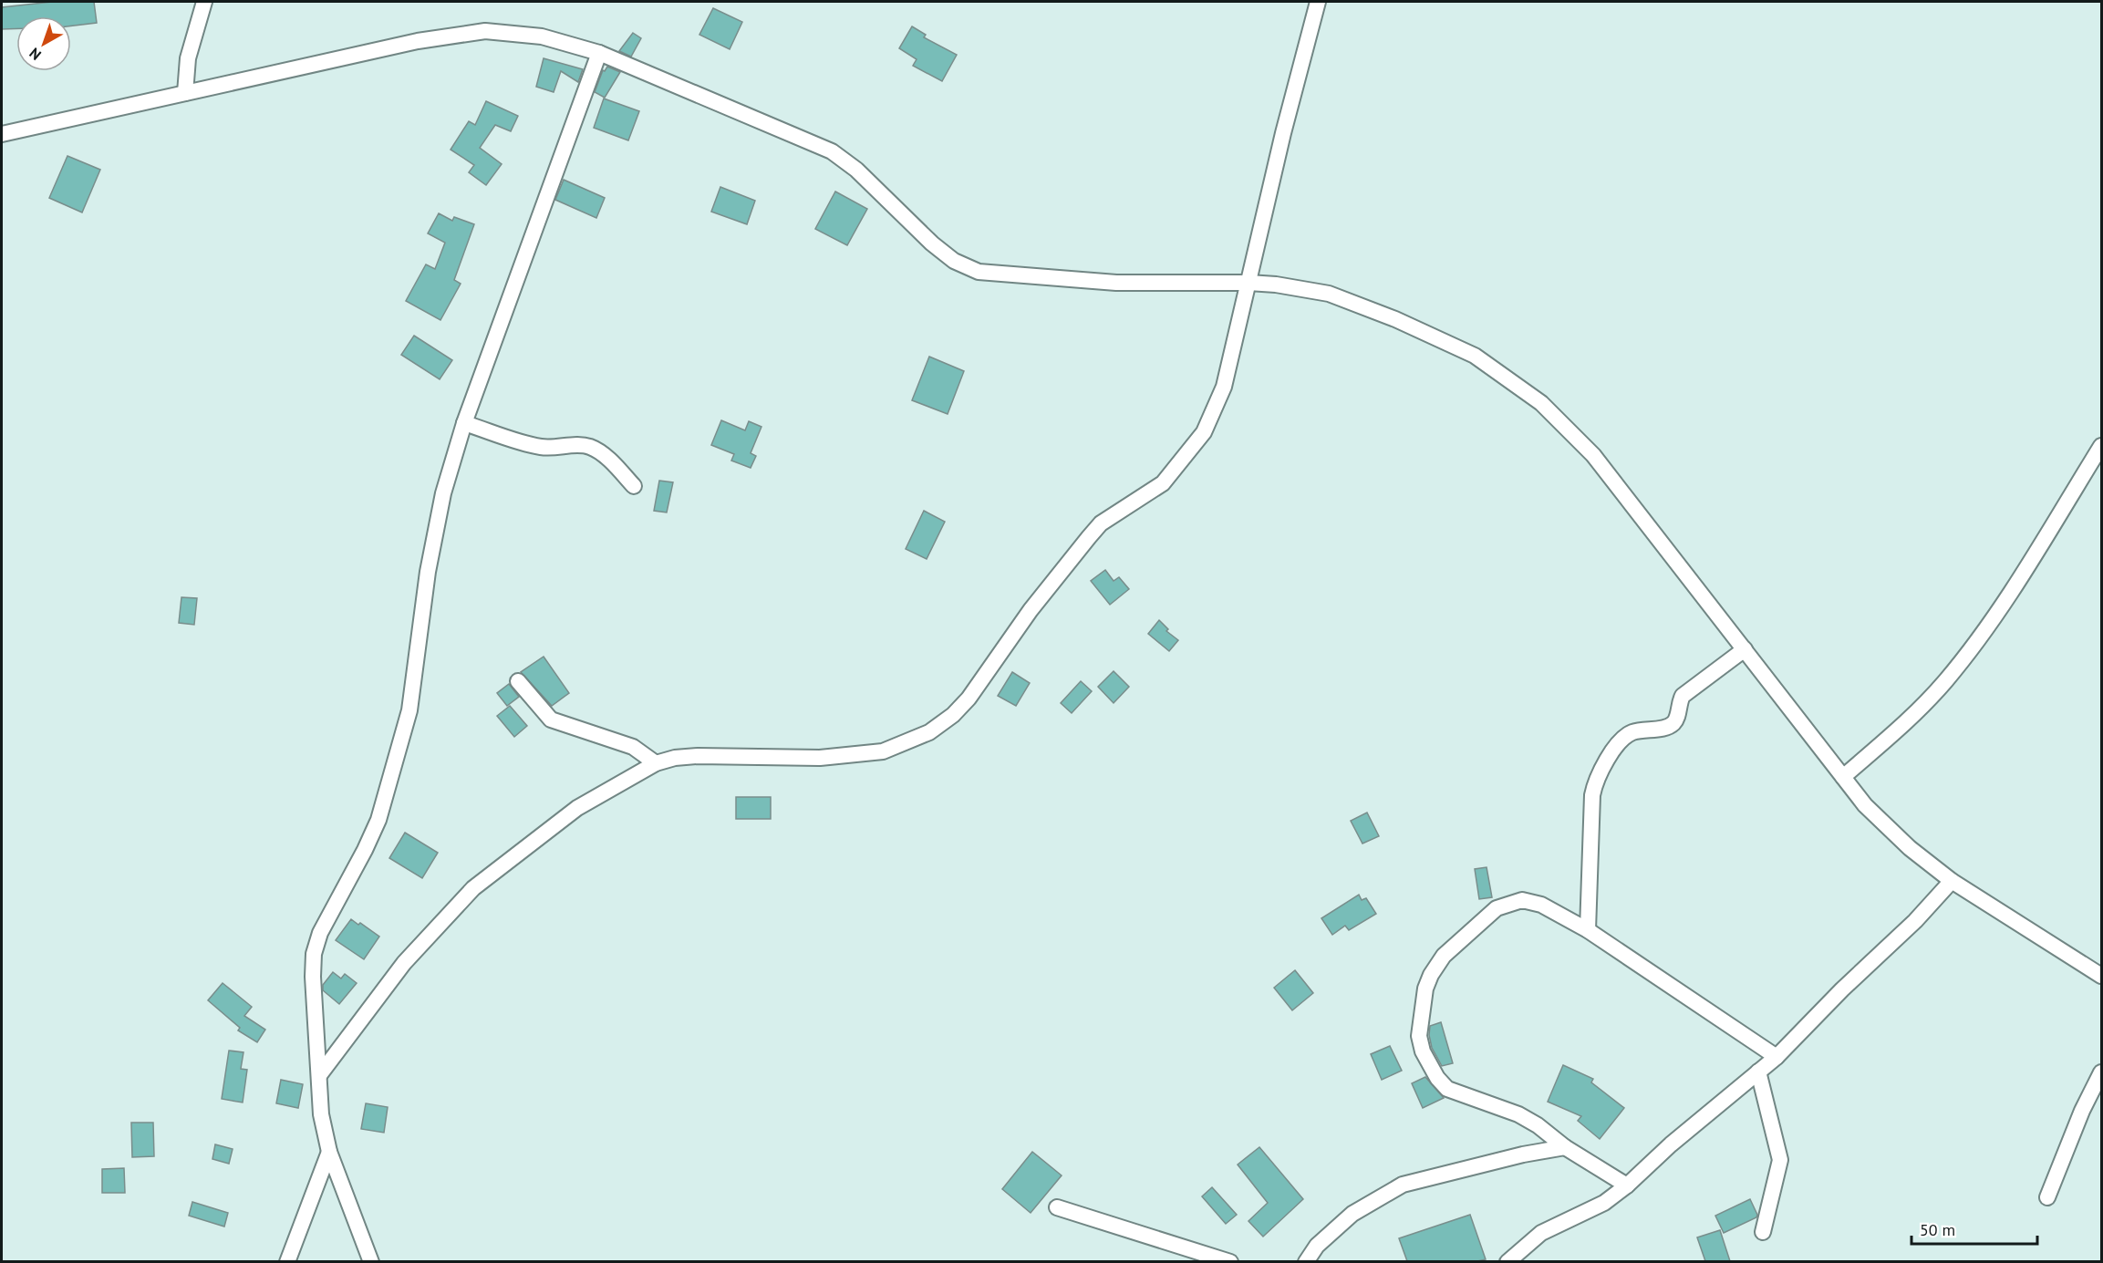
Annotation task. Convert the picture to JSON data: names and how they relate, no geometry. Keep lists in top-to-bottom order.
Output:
{
  "scale_bar": "50 m",
  "north": "bottom left"
}
